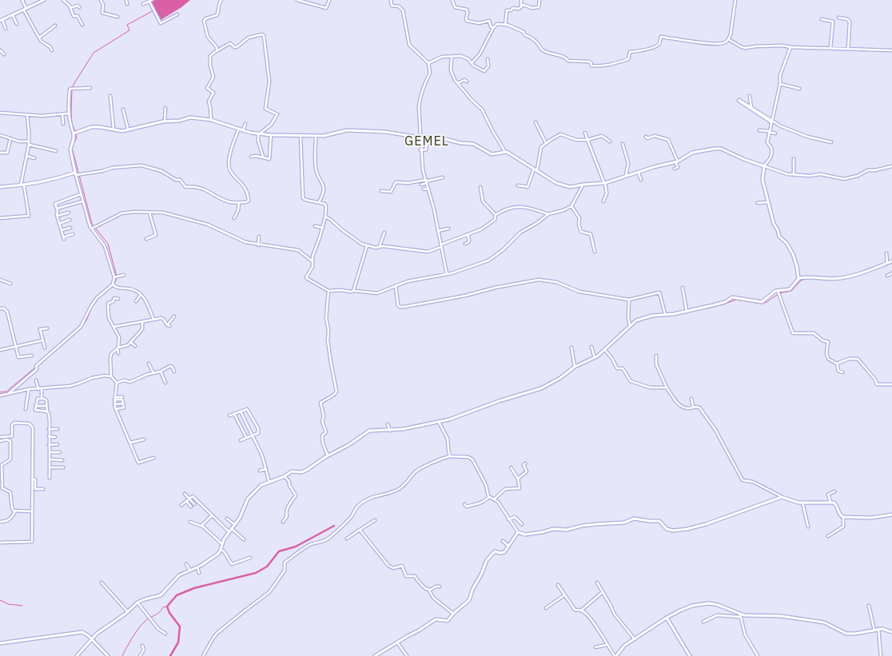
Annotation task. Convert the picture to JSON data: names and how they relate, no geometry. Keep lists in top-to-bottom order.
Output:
{
  "districts": ["GEMEL"]
}
